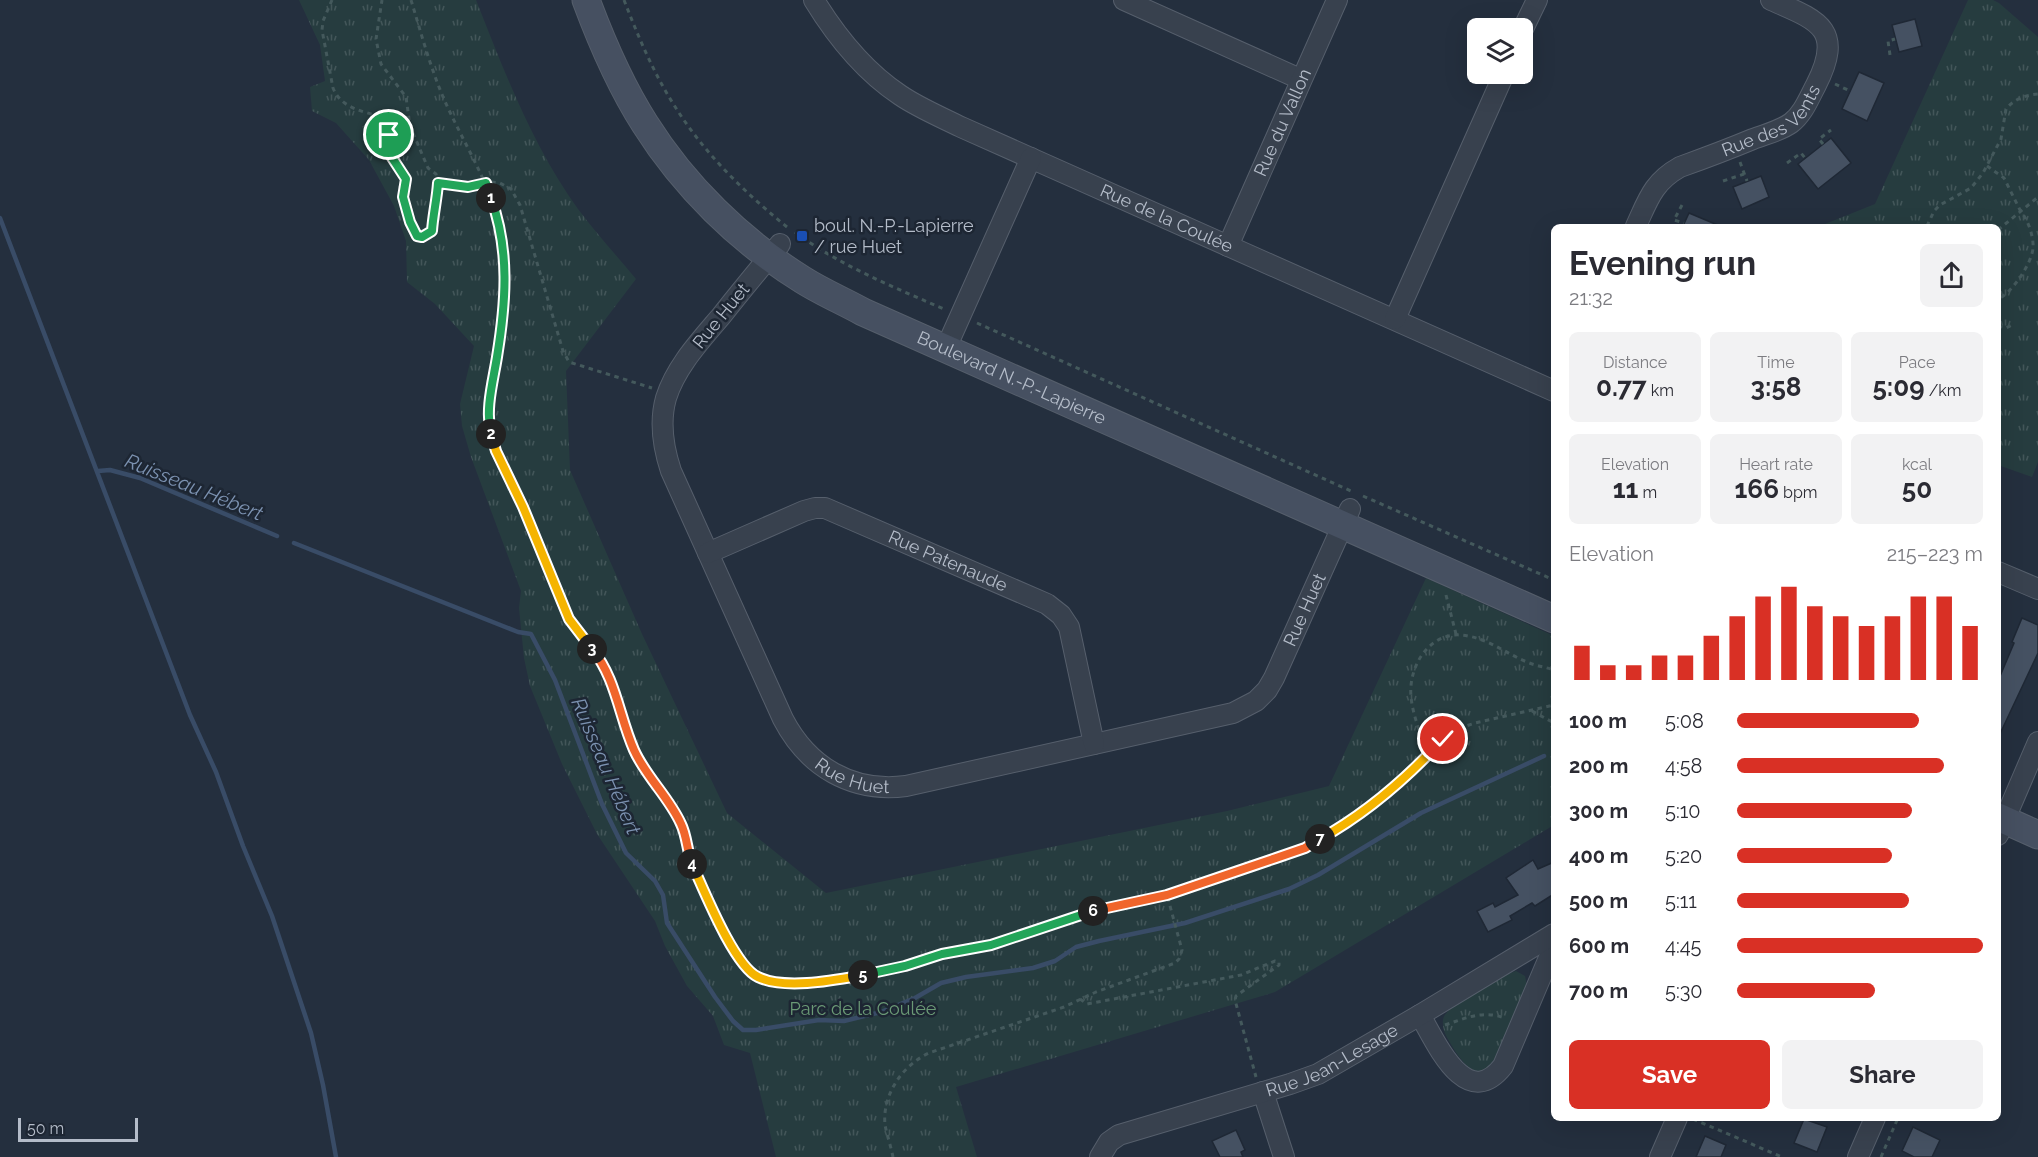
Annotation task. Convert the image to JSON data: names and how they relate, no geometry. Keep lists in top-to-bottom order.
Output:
{
  "streets": {
    "street": [
      "Rue des Vents",
      "Rue du Vallon",
      "Rue de la Coulée",
      "Rue Huet",
      "Boulevard N.-P.-Lapierre",
      "Rue Patenaude",
      "Rue Jean-Lesage"
    ]
  },
  "crossings": [
    ["Rue du Vallon", "Rue de la Coulée"],
    ["Rue Huet", "Boulevard N.-P.-Lapierre"],
    ["Rue Huet", "Rue Patenaude"]
  ],
  "water": ["Ruisseau Hébert"],
  "parks": ["Parc de la Coulée"],
  "places": {
    "transit": ["boul. N.-P.-Lapierre / rue Huet"]
  },
  "scale_bar": "50 m",
  "page": {
    "pins": [
      "1",
      "2",
      "3",
      "7",
      "4",
      "6",
      "5"
    ],
    "heading": ["Evening run", "21:32"],
    "stats": [
      ["Distance", "0.77 km"],
      ["Time", "3:58"],
      ["Pace", "5:09 /km"],
      ["Elevation", "11 m"],
      ["Heart rate", "166 bpm"],
      ["kcal", "50"]
    ],
    "chart": ["Elevation", "215–223 m"],
    "list": [
      {
        "name": "100 m",
        "note": "5:08"
      },
      {
        "name": "200 m",
        "note": "4:58"
      },
      {
        "name": "300 m",
        "note": "5:10"
      },
      {
        "name": "400 m",
        "note": "5:20"
      },
      {
        "name": "500 m",
        "note": "5:11"
      },
      {
        "name": "600 m",
        "note": "4:45"
      },
      {
        "name": "700 m",
        "note": "5:30"
      }
    ],
    "buttons": ["Save", "Share"],
    "scale": "50 m"
  }
}
